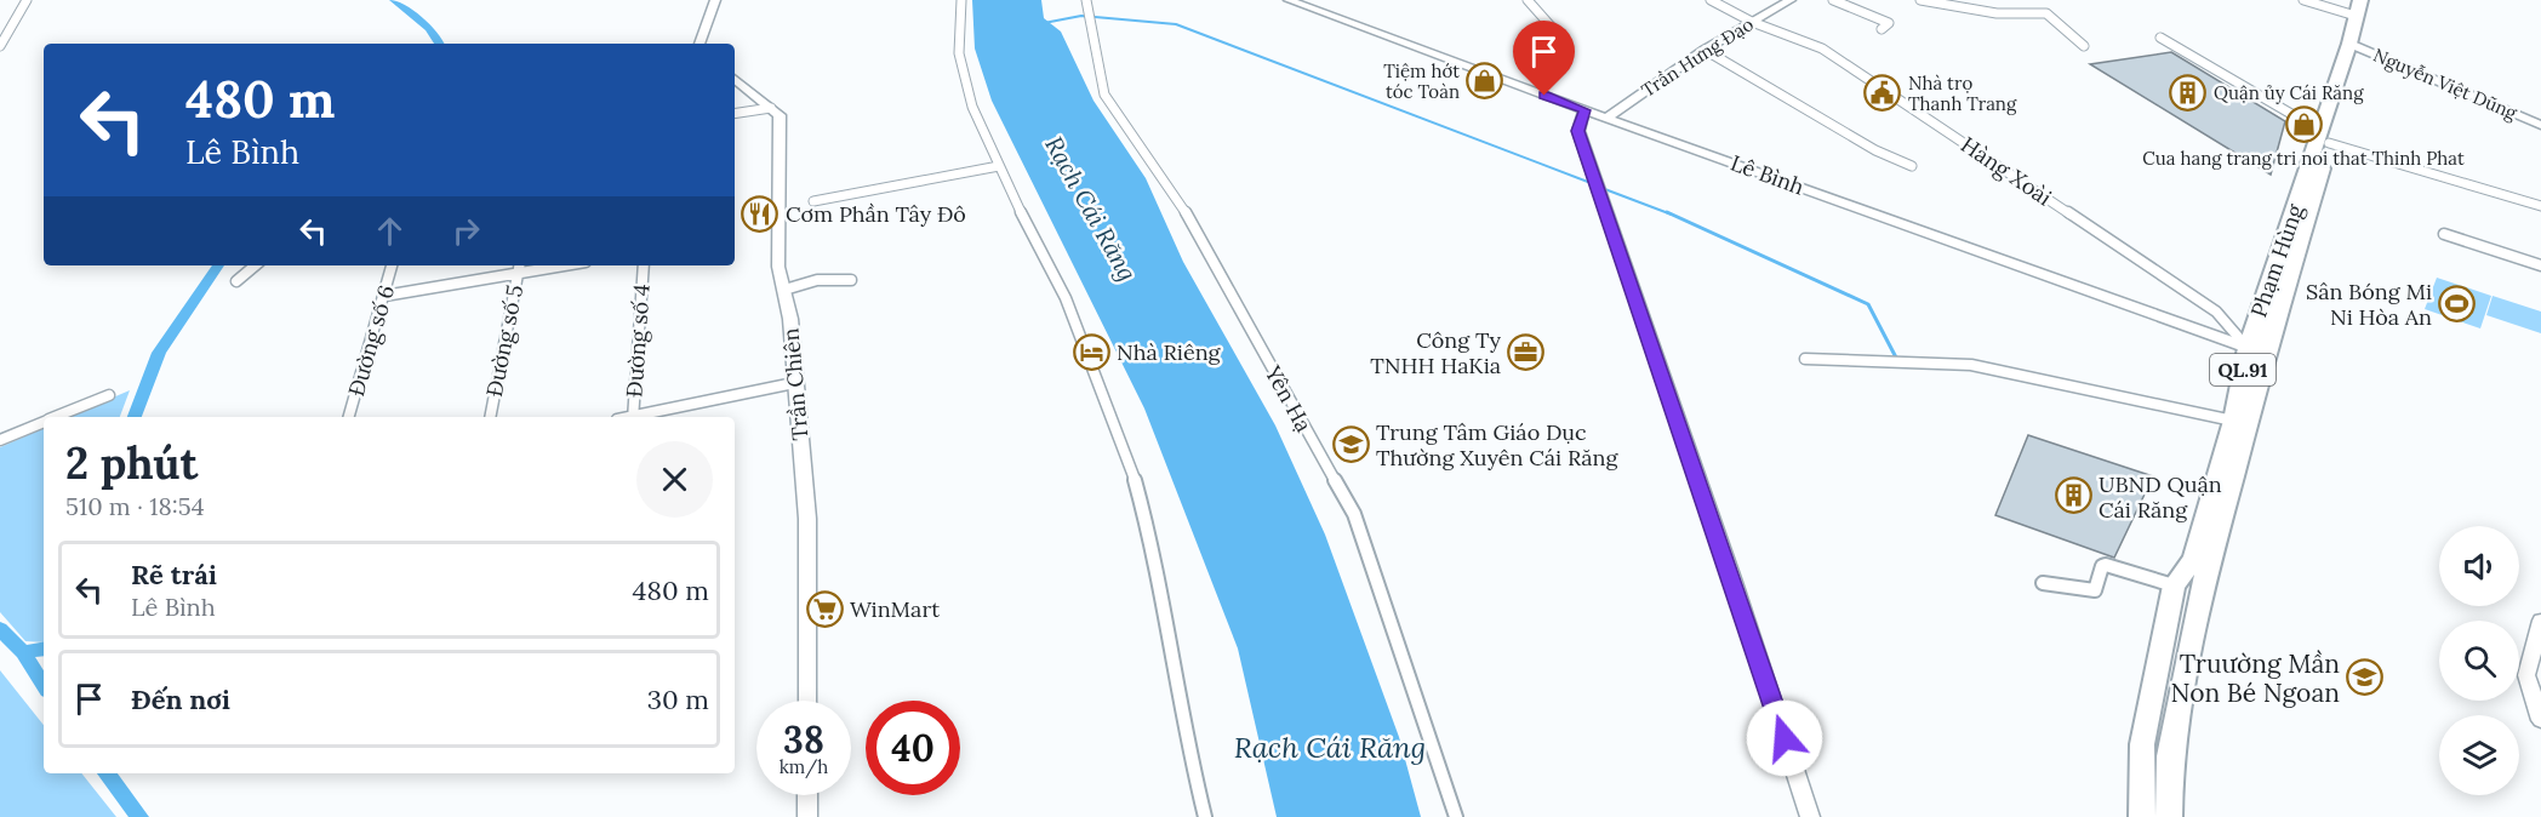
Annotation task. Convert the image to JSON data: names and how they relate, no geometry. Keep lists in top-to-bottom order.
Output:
{
  "streets": {
    "highway": ["Phạm Hùng", "QL.91"],
    "street": [
      "Trần Hưng Đạo",
      "Nguyễn Việt Dũng",
      "Hàng Xoài",
      "Lê Bình",
      "Đường số 6",
      "Đường số 5",
      "Đường số 4",
      "Trần Chiên",
      "Yên Hạ"
    ]
  },
  "crossings": [
    ["Trần Hưng Đạo", "Hàng Xoài"],
    ["Trần Hưng Đạo", "Lê Bình"],
    ["Nguyễn Việt Dũng", "Phạm Hùng"],
    ["Hàng Xoài", "Lê Bình"],
    ["Hàng Xoài", "Phạm Hùng"],
    ["Lê Bình", "Phạm Hùng"]
  ],
  "water": ["Rạch Cái Răng"],
  "places": {
    "shop": ["Tiệm hớt tóc Toàn", "Cua hang trang tri noi that Thinh Phat"],
    "building": ["Quận ủy Cái Răng", "UBND Quận Cái Răng"],
    "public building": ["Nhà trọ Thanh Trang"],
    "restaurant": ["Cơm Phần Tây Đô"],
    "sports": ["Sân Bóng Mi Ni Hòa An"],
    "hotel": ["Nhà Riêng"],
    "office": ["Công Ty TNHH HaKia"],
    "school or university": ["Trung Tâm Giáo Dục Thường Xuyên Cái Răng", "Truường Mần Non Bé Ngoan"],
    "supermarket": ["WinMart"]
  },
  "page": {
    "turn": ["480 m", "Lê Bình"],
    "heading": ["2 phút", "510 m · 18:54"],
    "list": [
      {
        "name": "Rẽ trái",
        "note": "Lê Bình",
        "value": "480 m"
      },
      {
        "name": "Đến nơi",
        "value": "30 m"
      }
    ],
    "speed": "38 km/h",
    "limit": "40"
  }
}
